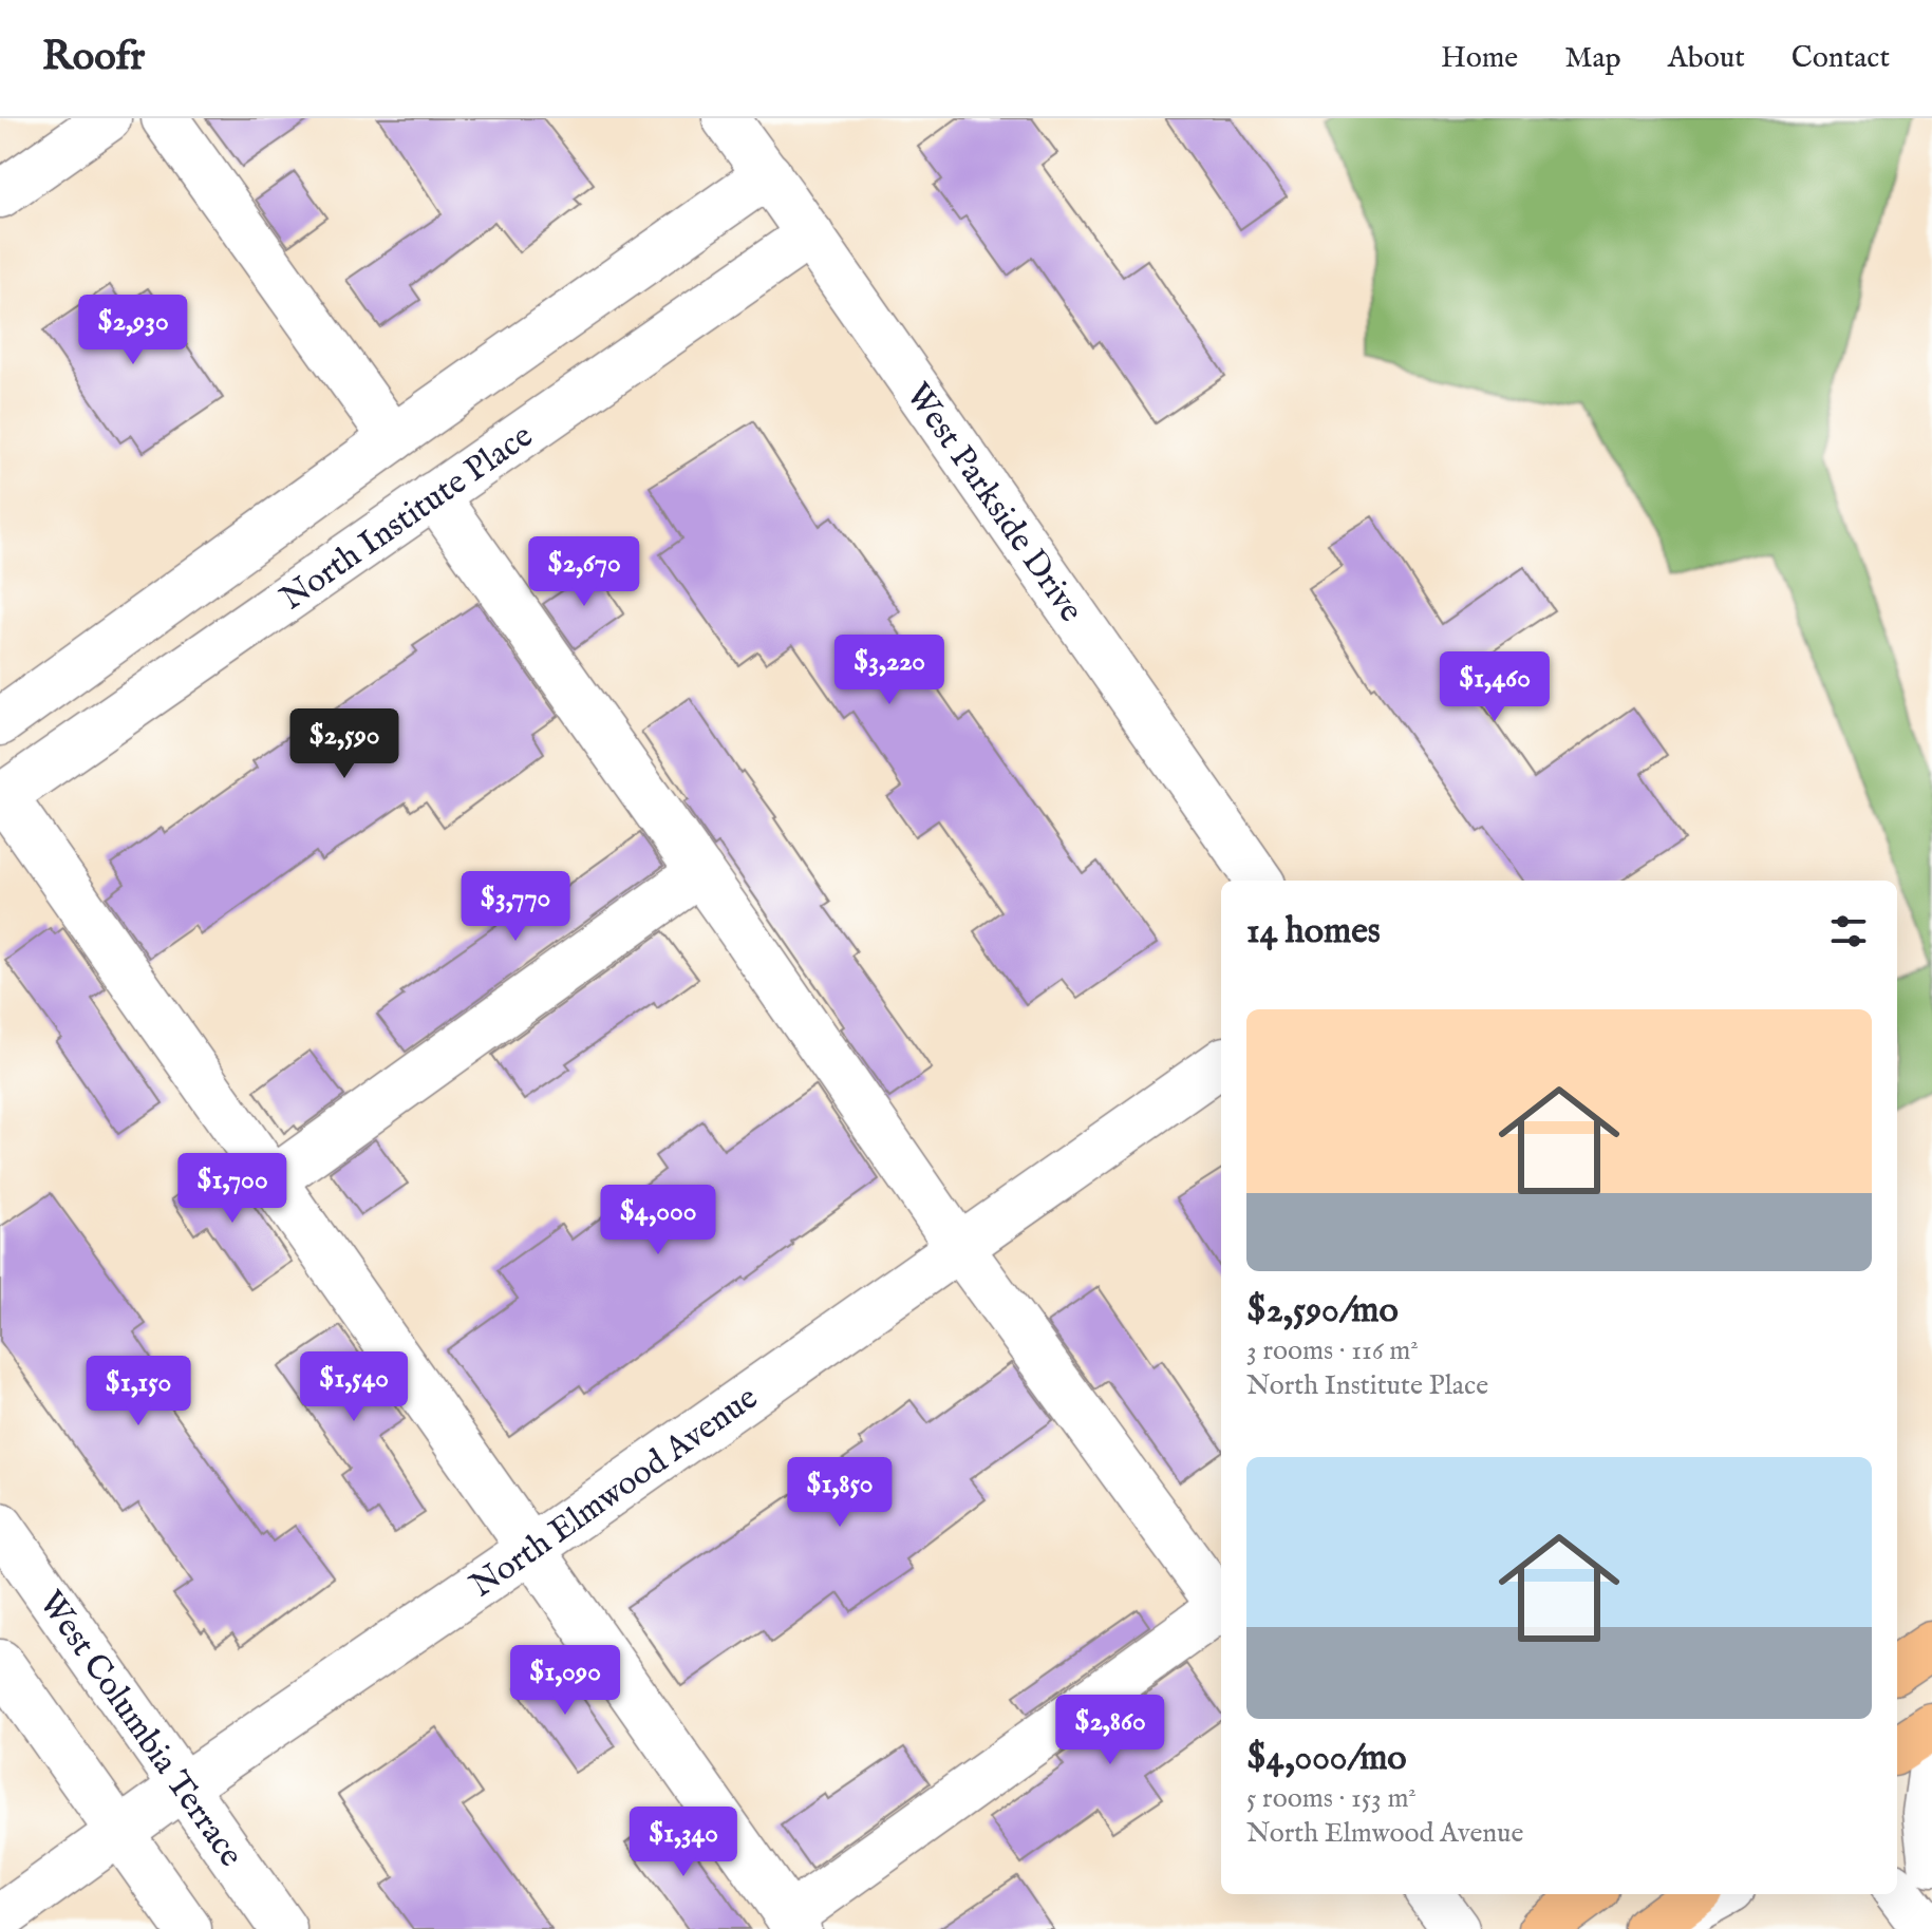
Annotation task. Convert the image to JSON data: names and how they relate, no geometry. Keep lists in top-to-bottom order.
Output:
{
  "streets": {
    "street": [
      "West Parkside Drive",
      "North Institute Place",
      "North Elmwood Avenue",
      "West Columbia Terrace"
    ]
  },
  "crossings": [
    ["West Parkside Drive", "North Institute Place"],
    ["North Elmwood Avenue", "West Columbia Terrace"]
  ],
  "page": {
    "header": "Roofr",
    "nav": [
      "Home",
      "Map",
      "About",
      "Contact"
    ],
    "price": [
      "$2,930",
      "$2,670",
      "$3,220",
      "$1,460",
      "$2,590",
      "$3,770",
      "$1,700",
      "$4,000",
      "$1,540",
      "$1,150",
      "$1,850",
      "$1,090",
      "$2,860",
      "$1,340"
    ],
    "heading": "14 homes",
    "list": [
      {
        "name": "$2,590/mo",
        "note": "3 rooms · 116 m² · North Institute Place"
      },
      {
        "name": "$4,000/mo",
        "note": "5 rooms · 153 m² · North Elmwood Avenue"
      }
    ]
  }
}
